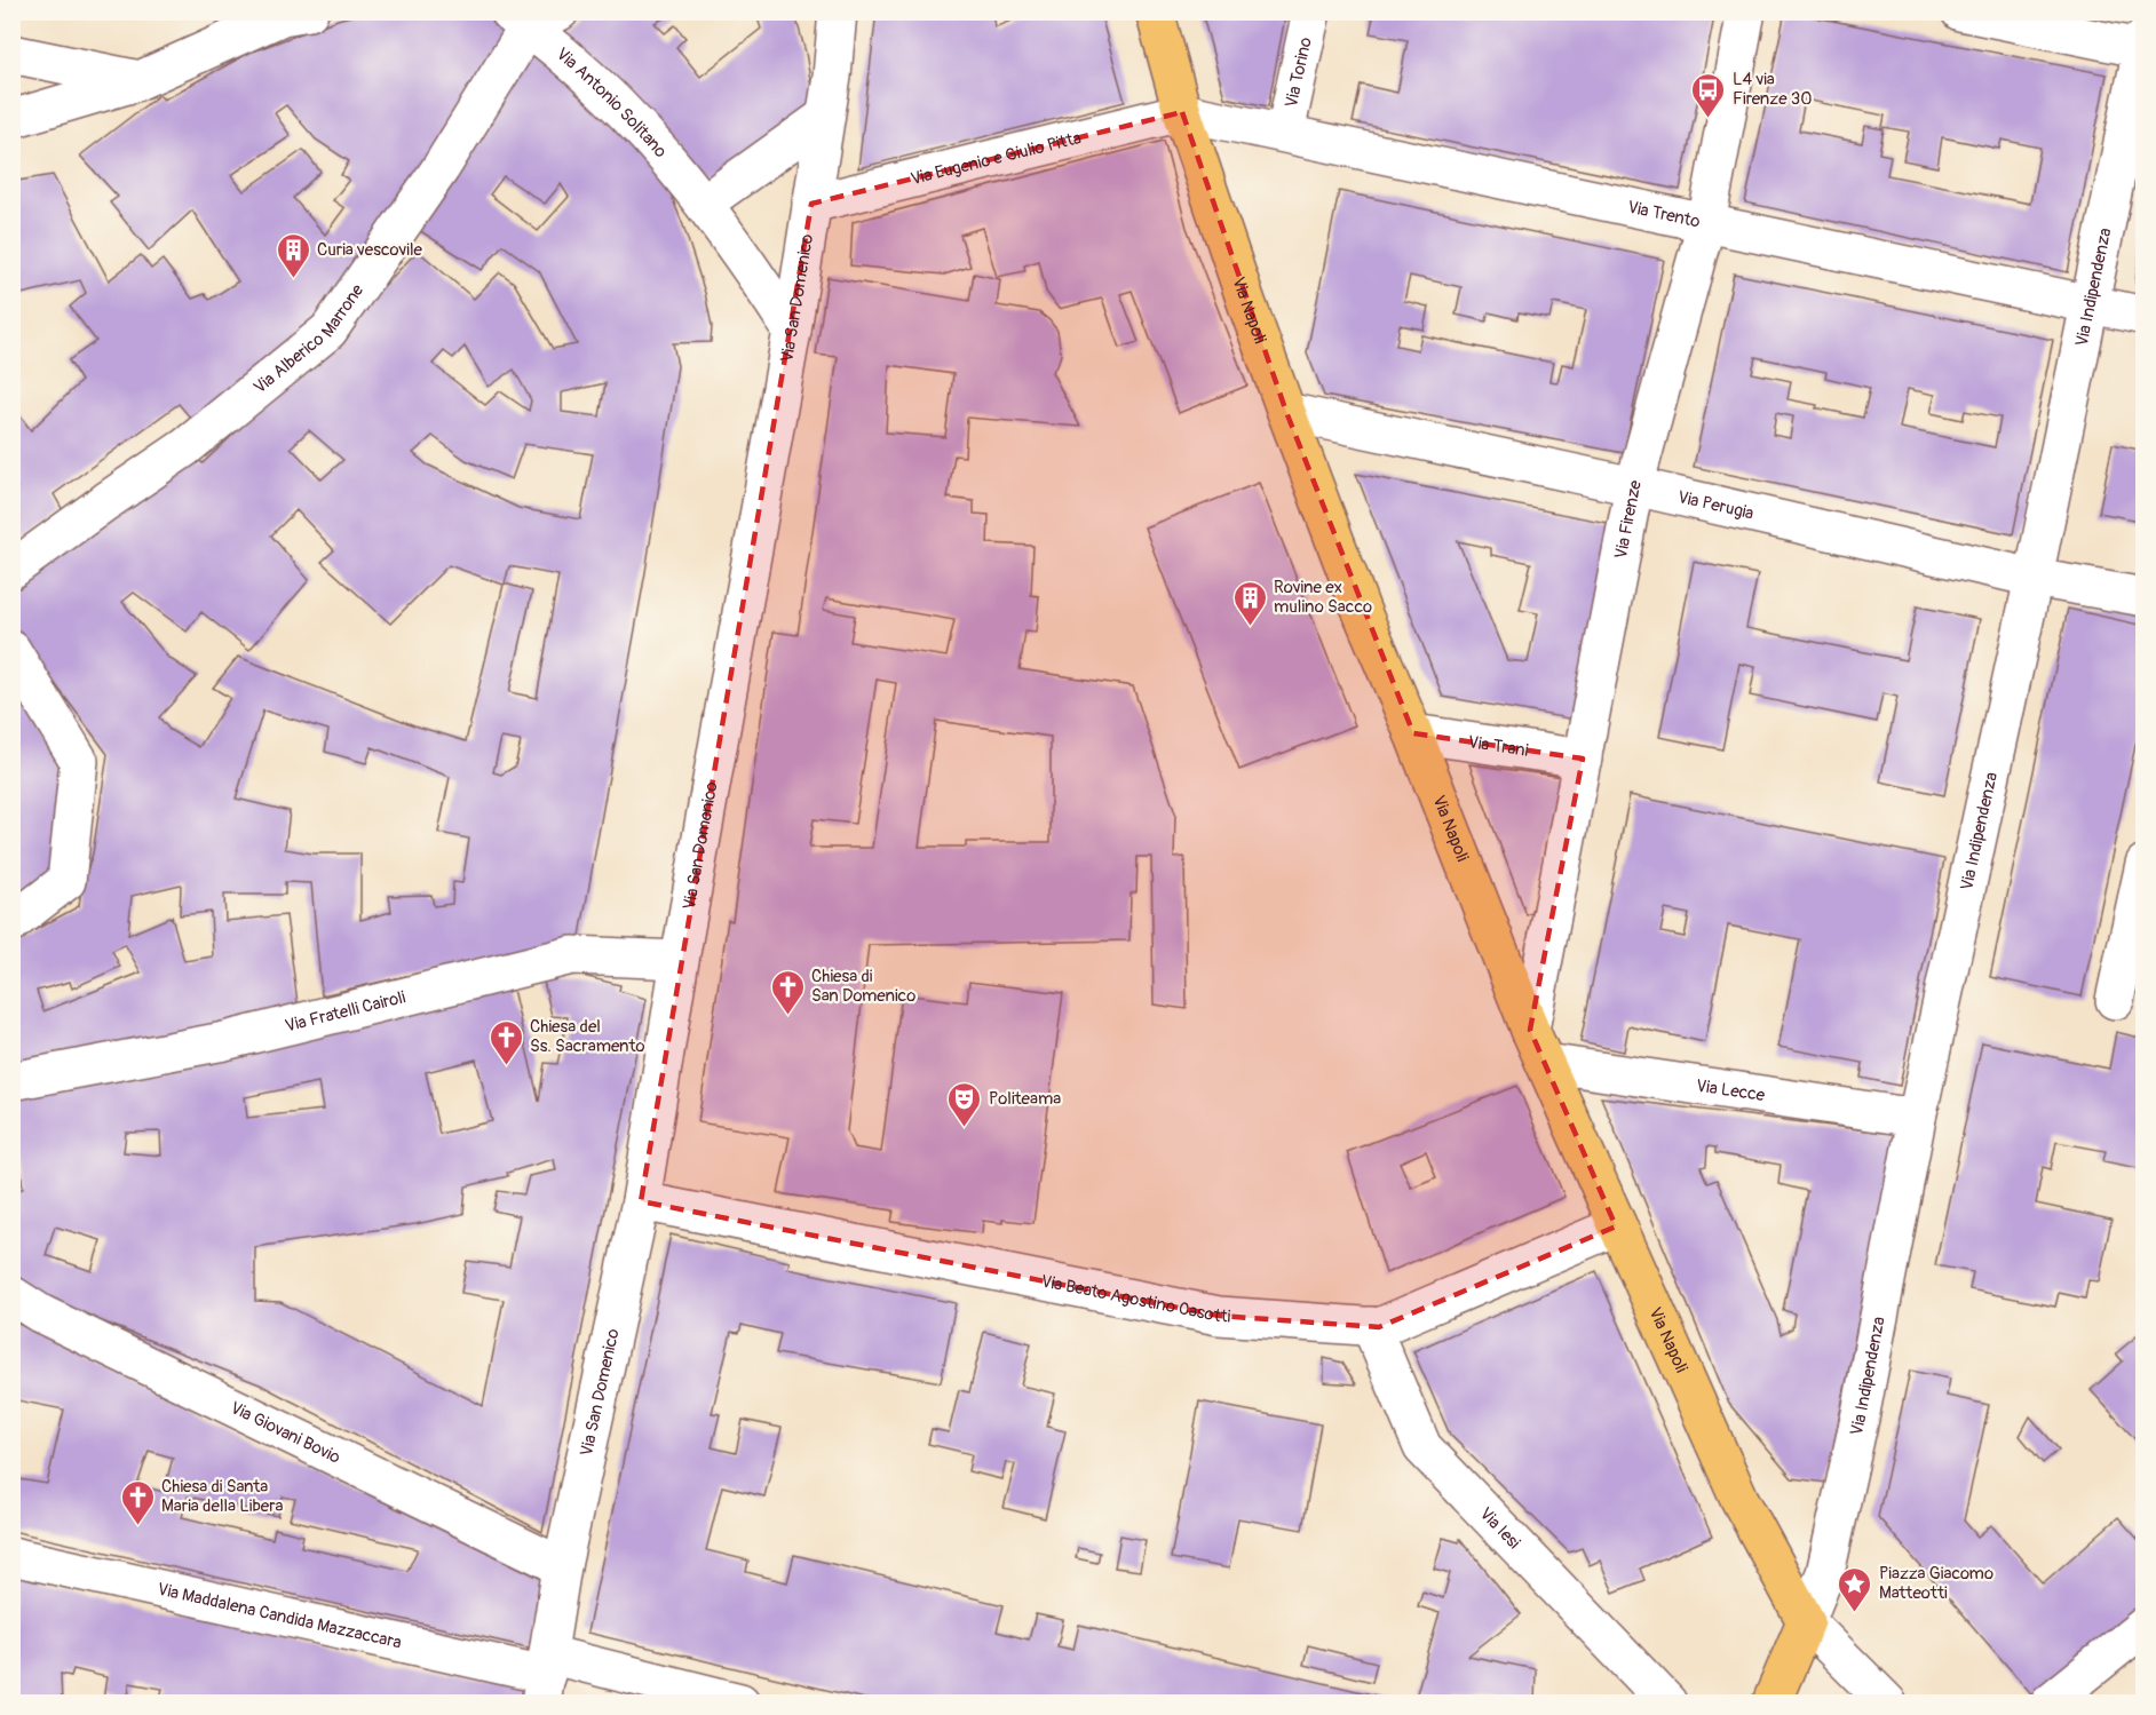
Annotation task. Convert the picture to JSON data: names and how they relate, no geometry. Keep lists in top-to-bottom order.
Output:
{
  "streets": {
    "main road": ["Via Napoli"],
    "street": [
      "Via Torino",
      "Via Antonio Solitano",
      "Via Eugenio e Giulio Pitta",
      "Via Trento",
      "Via Indipendenza",
      "Via San Domenico",
      "Via Alberico Marrone",
      "Via Perugia",
      "Via Firenze",
      "Via Trani",
      "Via Fratelli Cairoli",
      "Via Lecce",
      "Via Beato Agostino Casotti",
      "Via Giovani Bovio",
      "Via Iesi",
      "Via Maddalena Candida Mazzaccara"
    ]
  },
  "crossings": [
    ["Via Torino", "Via Trento"],
    ["Via Antonio Solitano", "Via San Domenico"],
    ["Via Antonio Solitano", "Via Alberico Marrone"],
    ["Via Eugenio e Giulio Pitta", "Via Trento"],
    ["Via Eugenio e Giulio Pitta", "Via San Domenico"],
    ["Via Eugenio e Giulio Pitta", "Via Napoli"],
    ["Via Trento", "Via Indipendenza"],
    ["Via Trento", "Via Napoli"],
    ["Via Trento", "Via Firenze"],
    ["Via Indipendenza", "Via Napoli"],
    ["Via Indipendenza", "Via Perugia"],
    ["Via Indipendenza", "Via Lecce"],
    ["Via San Domenico", "Via Fratelli Cairoli"],
    ["Via San Domenico", "Via Beato Agostino Casotti"],
    ["Via San Domenico", "Via Giovani Bovio"],
    ["Via San Domenico", "Via Maddalena Candida Mazzaccara"],
    ["Via Napoli", "Via Perugia"],
    ["Via Napoli", "Via Firenze"],
    ["Via Napoli", "Via Trani"],
    ["Via Napoli", "Via Lecce"],
    ["Via Napoli", "Via Beato Agostino Casotti"],
    ["Via Perugia", "Via Firenze"],
    ["Via Firenze", "Via Trani"],
    ["Via Beato Agostino Casotti", "Via Iesi"]
  ],
  "places": {
    "bus stop": ["L4 via Firenze 30"],
    "building": ["Curia vescovile", "Rovine ex mulino Sacco"],
    "church": ["Chiesa di San Domenico", "Chiesa del Ss. Sacramento", "Chiesa di Santa Maria della Libera"],
    "theatre": ["Politeama"],
    "place": ["Piazza Giacomo Matteotti"]
  }
}
